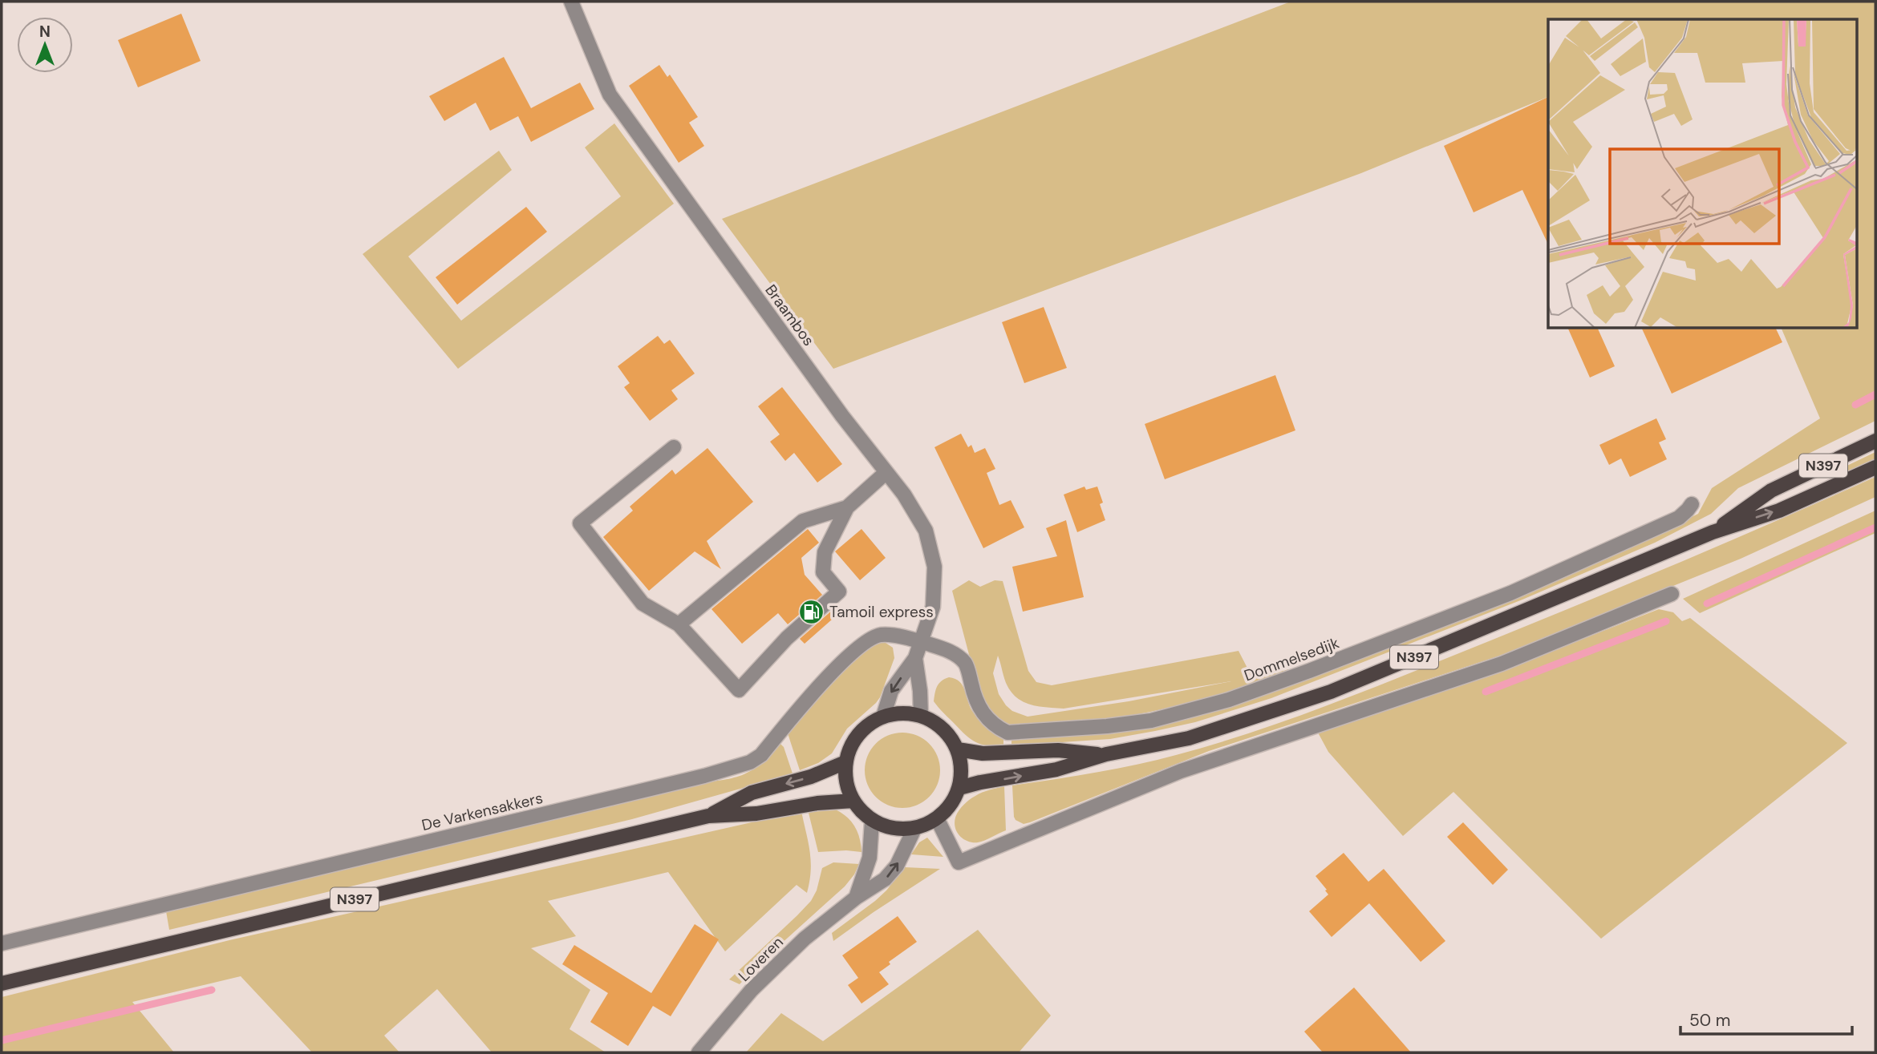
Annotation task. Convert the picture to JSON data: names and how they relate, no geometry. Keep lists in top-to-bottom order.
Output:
{
  "streets": {
    "main road": ["N397"],
    "street": [
      "Braambos",
      "Dommelsedijk",
      "De Varkensakkers",
      "Loveren"
    ]
  },
  "crossings": [
    ["Braambos", "N397"],
    ["Braambos", "Dommelsedijk"],
    ["Braambos", "De Varkensakkers"],
    ["Braambos", "Loveren"],
    ["N397", "Loveren"],
    ["Dommelsedijk", "De Varkensakkers"]
  ],
  "places": {
    "fuel station": ["Tamoil express"]
  },
  "scale_bar": "50 m",
  "north": "top"
}
